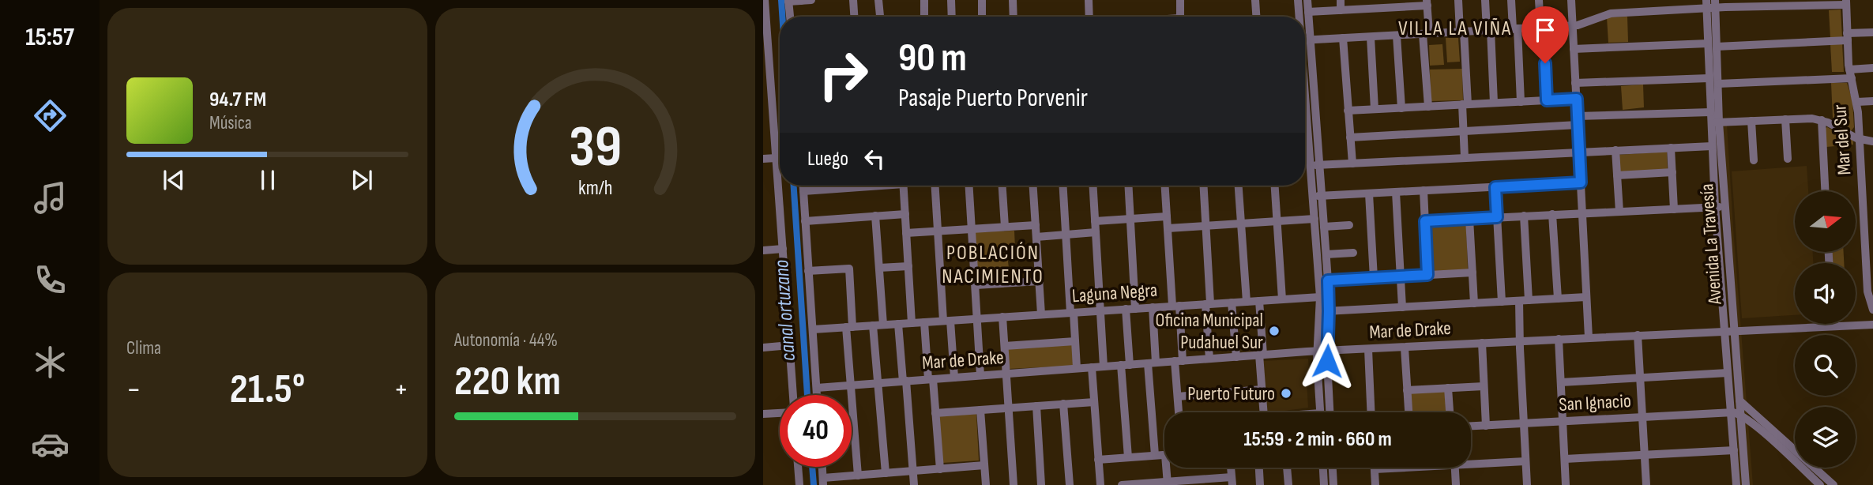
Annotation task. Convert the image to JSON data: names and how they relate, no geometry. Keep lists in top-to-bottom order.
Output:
{
  "streets": {
    "street": [
      "Mar del Sur",
      "Avenida La Travesía",
      "Laguna Negra",
      "Mar de Drake",
      "San Ignacio"
    ]
  },
  "crossings": [
    ["Avenida La Travesía", "Mar de Drake"],
    ["Avenida La Travesía", "San Ignacio"]
  ],
  "districts": ["VILLA LA VIÑA", "POBLACIÓN NACIMIENTO"],
  "water": ["canal ortuzano"],
  "places": ["Oficina Municipal Pudahuel Sur", "Puerto Futuro"],
  "north": "right",
  "page": {
    "tabs": "15:57",
    "turn": ["90 m", "Pasaje Puerto Porvenir"],
    "song": ["94.7 FM", "Música"],
    "then": "Luego",
    "tile": [
      "Clima",
      ["Autonomía · 44%", "220 km"]
    ],
    "heat": ["−", "21.5°", "+"],
    "limit": "40",
    "trip": "15:59 · 2 min · 660 m",
    "gauge": ["39", "km/h"]
  }
}
